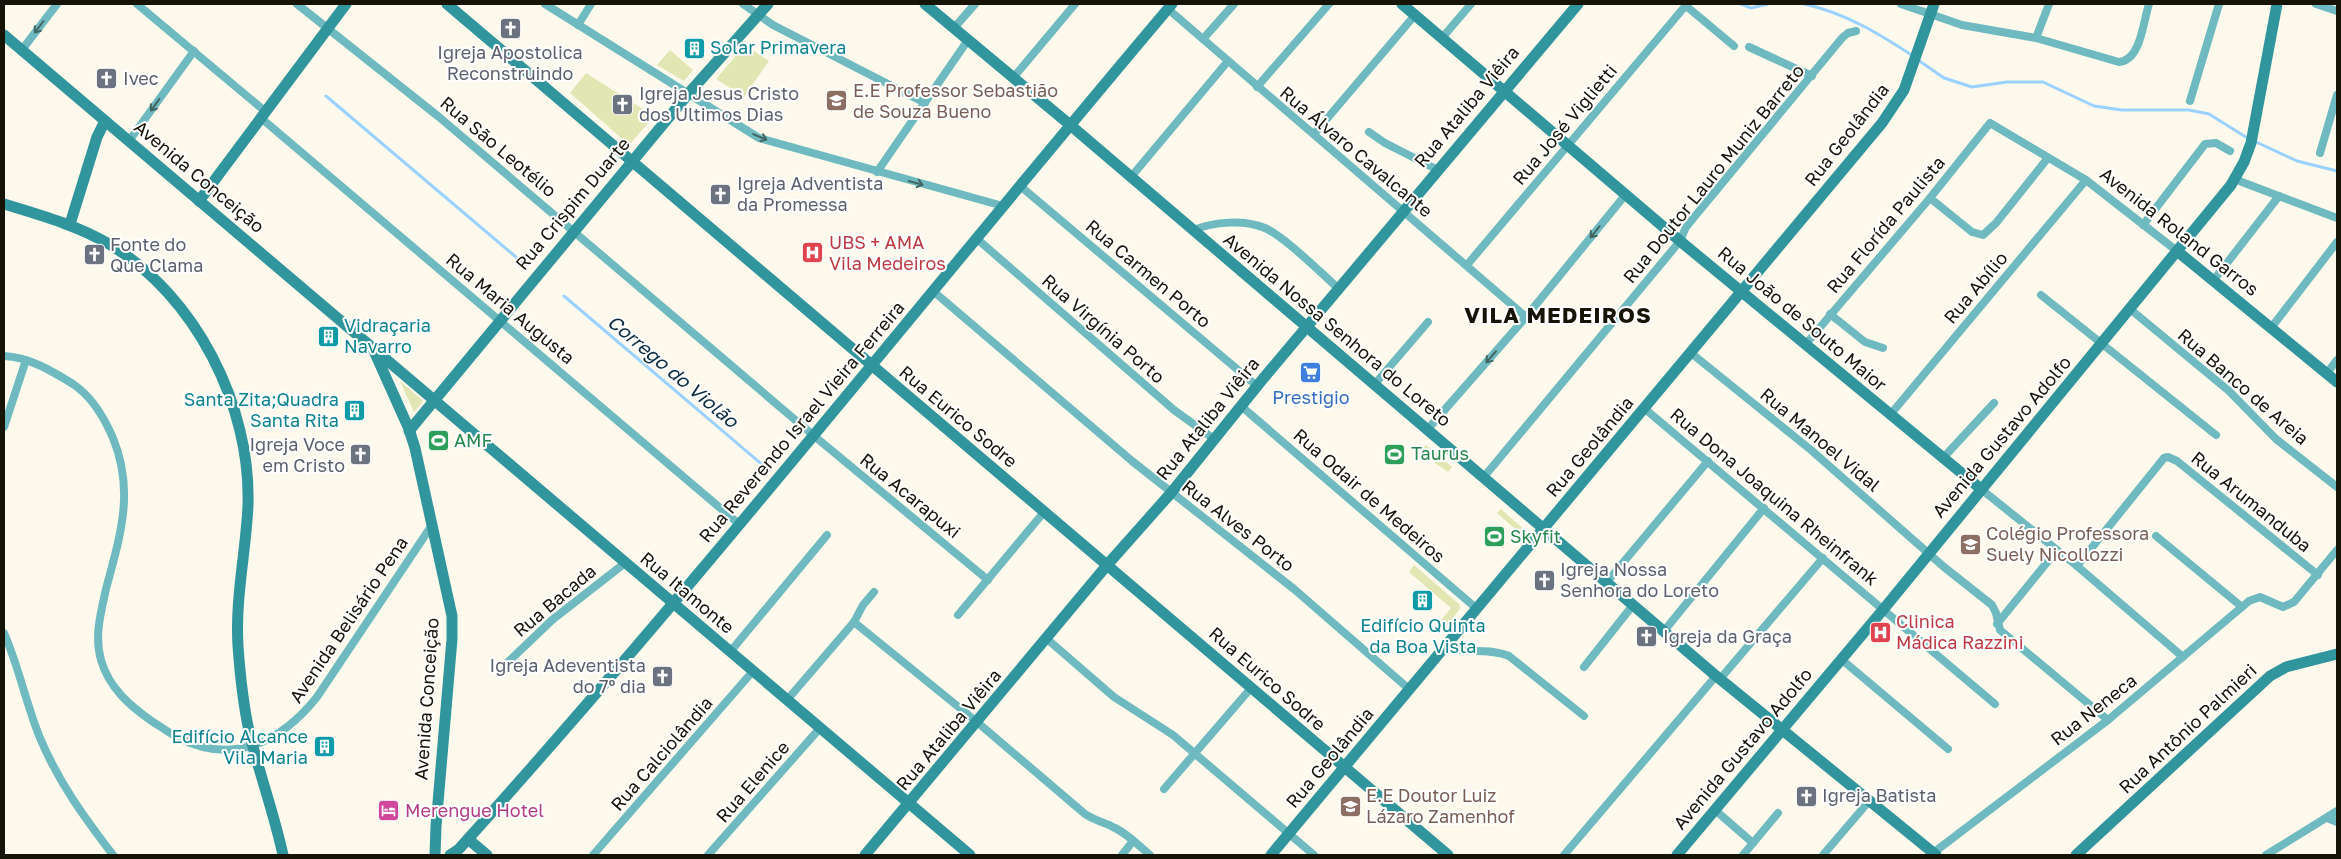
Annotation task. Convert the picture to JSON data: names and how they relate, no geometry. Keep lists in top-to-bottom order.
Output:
{
  "streets": {
    "street": [
      "Rua Ataliba Viêira",
      "Rua José Viglietti",
      "Rua Geolândia",
      "Rua São Leotélio",
      "Rua Álvaro Cavalcante",
      "Rua Doutor Lauro Muniz Barreto",
      "Avenida Conceição",
      "Rua Crispim Duarte",
      "Rua Florída Paulista",
      "Avenida Roland Garros",
      "Rua Carmen Porto",
      "Rua Abílio",
      "Rua Maria Augusta",
      "Rua João de Souto Maior",
      "Rua Virgínia Porto",
      "Avenida Nossa Senhora do Loreto",
      "Rua Banco de Areia",
      "Rua Eurico Sodre",
      "Rua Reverendo Israel Vieira Ferreira",
      "Avenida Gustavo Adolfo",
      "Rua Manoel Vidal",
      "Rua Acarapuxi",
      "Rua Odair de Medeiros",
      "Rua Dona Joaquina Rheinfrank",
      "Rua Arumanduba",
      "Rua Alves Porto",
      "Rua Itamonte",
      "Rua Bacada",
      "Avenida Belisário Pena",
      "Rua Neneca",
      "Rua Antônio Palmieri",
      "Rua Calciolândia",
      "Rua Elenice"
    ]
  },
  "crossings": [
    ["Rua Ataliba Viêira", "Rua Álvaro Cavalcante"],
    ["Rua Ataliba Viêira", "Rua Carmen Porto"],
    ["Rua Ataliba Viêira", "Rua João de Souto Maior"],
    ["Rua Ataliba Viêira", "Rua Virgínia Porto"],
    ["Rua Ataliba Viêira", "Avenida Nossa Senhora do Loreto"],
    ["Rua Ataliba Viêira", "Rua Eurico Sodre"],
    ["Rua Ataliba Viêira", "Rua Odair de Medeiros"],
    ["Rua Ataliba Viêira", "Rua Alves Porto"],
    ["Rua Ataliba Viêira", "Rua Itamonte"],
    ["Rua José Viglietti", "Rua Álvaro Cavalcante"],
    ["Rua José Viglietti", "Rua João de Souto Maior"],
    ["Rua Geolândia", "Rua João de Souto Maior"],
    ["Rua Geolândia", "Avenida Nossa Senhora do Loreto"],
    ["Rua Geolândia", "Rua Eurico Sodre"],
    ["Rua Geolândia", "Rua Manoel Vidal"],
    ["Rua Geolândia", "Rua Odair de Medeiros"],
    ["Rua Geolândia", "Rua Dona Joaquina Rheinfrank"],
    ["Rua Geolândia", "Rua Alves Porto"],
    ["Rua São Leotélio", "Rua Crispim Duarte"],
    ["Rua São Leotélio", "Rua Reverendo Israel Vieira Ferreira"],
    ["Rua São Leotélio", "Rua Acarapuxi"],
    ["Rua Álvaro Cavalcante", "Rua Reverendo Israel Vieira Ferreira"],
    ["Rua Doutor Lauro Muniz Barreto", "Rua João de Souto Maior"],
    ["Rua Doutor Lauro Muniz Barreto", "Avenida Nossa Senhora do Loreto"],
    ["Avenida Conceição", "Rua Crispim Duarte"],
    ["Avenida Conceição", "Rua Itamonte"],
    ["Avenida Conceição", "Avenida Belisário Pena"],
    ["Rua Crispim Duarte", "Rua Maria Augusta"],
    ["Rua Crispim Duarte", "Rua Eurico Sodre"],
    ["Rua Crispim Duarte", "Rua Itamonte"],
    ["Rua Florída Paulista", "Avenida Roland Garros"],
    ["Rua Florída Paulista", "Rua João de Souto Maior"],
    ["Avenida Roland Garros", "Rua Abílio"],
    ["Avenida Roland Garros", "Avenida Gustavo Adolfo"],
    ["Rua Carmen Porto", "Rua Reverendo Israel Vieira Ferreira"],
    ["Rua Abílio", "Rua João de Souto Maior"],
    ["Rua Maria Augusta", "Rua Reverendo Israel Vieira Ferreira"],
    ["Rua João de Souto Maior", "Avenida Gustavo Adolfo"],
    ["Rua João de Souto Maior", "Rua Arumanduba"],
    ["Rua João de Souto Maior", "Rua Neneca"],
    ["Rua Virgínia Porto", "Rua Reverendo Israel Vieira Ferreira"],
    ["Avenida Nossa Senhora do Loreto", "Rua Reverendo Israel Vieira Ferreira"],
    ["Avenida Nossa Senhora do Loreto", "Avenida Gustavo Adolfo"],
    ["Avenida Nossa Senhora do Loreto", "Rua Neneca"],
    ["Rua Banco de Areia", "Avenida Gustavo Adolfo"],
    ["Rua Eurico Sodre", "Rua Reverendo Israel Vieira Ferreira"],
    ["Rua Reverendo Israel Vieira Ferreira", "Rua Acarapuxi"],
    ["Rua Reverendo Israel Vieira Ferreira", "Rua Alves Porto"],
    ["Rua Reverendo Israel Vieira Ferreira", "Rua Itamonte"],
    ["Avenida Gustavo Adolfo", "Rua Manoel Vidal"],
    ["Avenida Gustavo Adolfo", "Rua Dona Joaquina Rheinfrank"],
    ["Rua Arumanduba", "Rua Neneca"],
    ["Rua Itamonte", "Rua Bacada"],
    ["Rua Itamonte", "Rua Calciolândia"],
    ["Rua Itamonte", "Rua Elenice"]
  ],
  "districts": ["VILA MEDEIROS"],
  "water": ["Corrego do Violão"],
  "places": {
    "church": [
      "Igreja Apostolica Reconstruindo",
      "Ivec",
      "Igreja Jesus Cristo dos Ultimos Dias",
      "Igreja Adventista da Promessa",
      "Fonte do Que Clama",
      "Igreja Voce em Cristo",
      "Igreja Nossa Senhora do Loreto",
      "Igreja da Graça",
      "Igreja Adeventista do 7º dia",
      "Igreja Batista"
    ],
    "building": [
      "Solar Primavera",
      "Vidraçaria Navarro",
      "Santa Zita;Quadra Santa Rita",
      "Edifício Quinta da Boa Vista",
      "Edifício Alcance Vila Maria"
    ],
    "school or university": ["E.E Professor Sebastião de Souza Bueno", "Colégio Professora Suely Nicollozzi", "E.E Doutor Luiz Lázaro Zamenhof"],
    "hospital": ["UBS + AMA Vila Medeiros", "Clinica Mádica Razzini"],
    "supermarket": ["Prestigio"],
    "sports": ["AMF", "Taurus", "Skyfit"],
    "hotel": ["Merengue Hotel"]
  }
}
